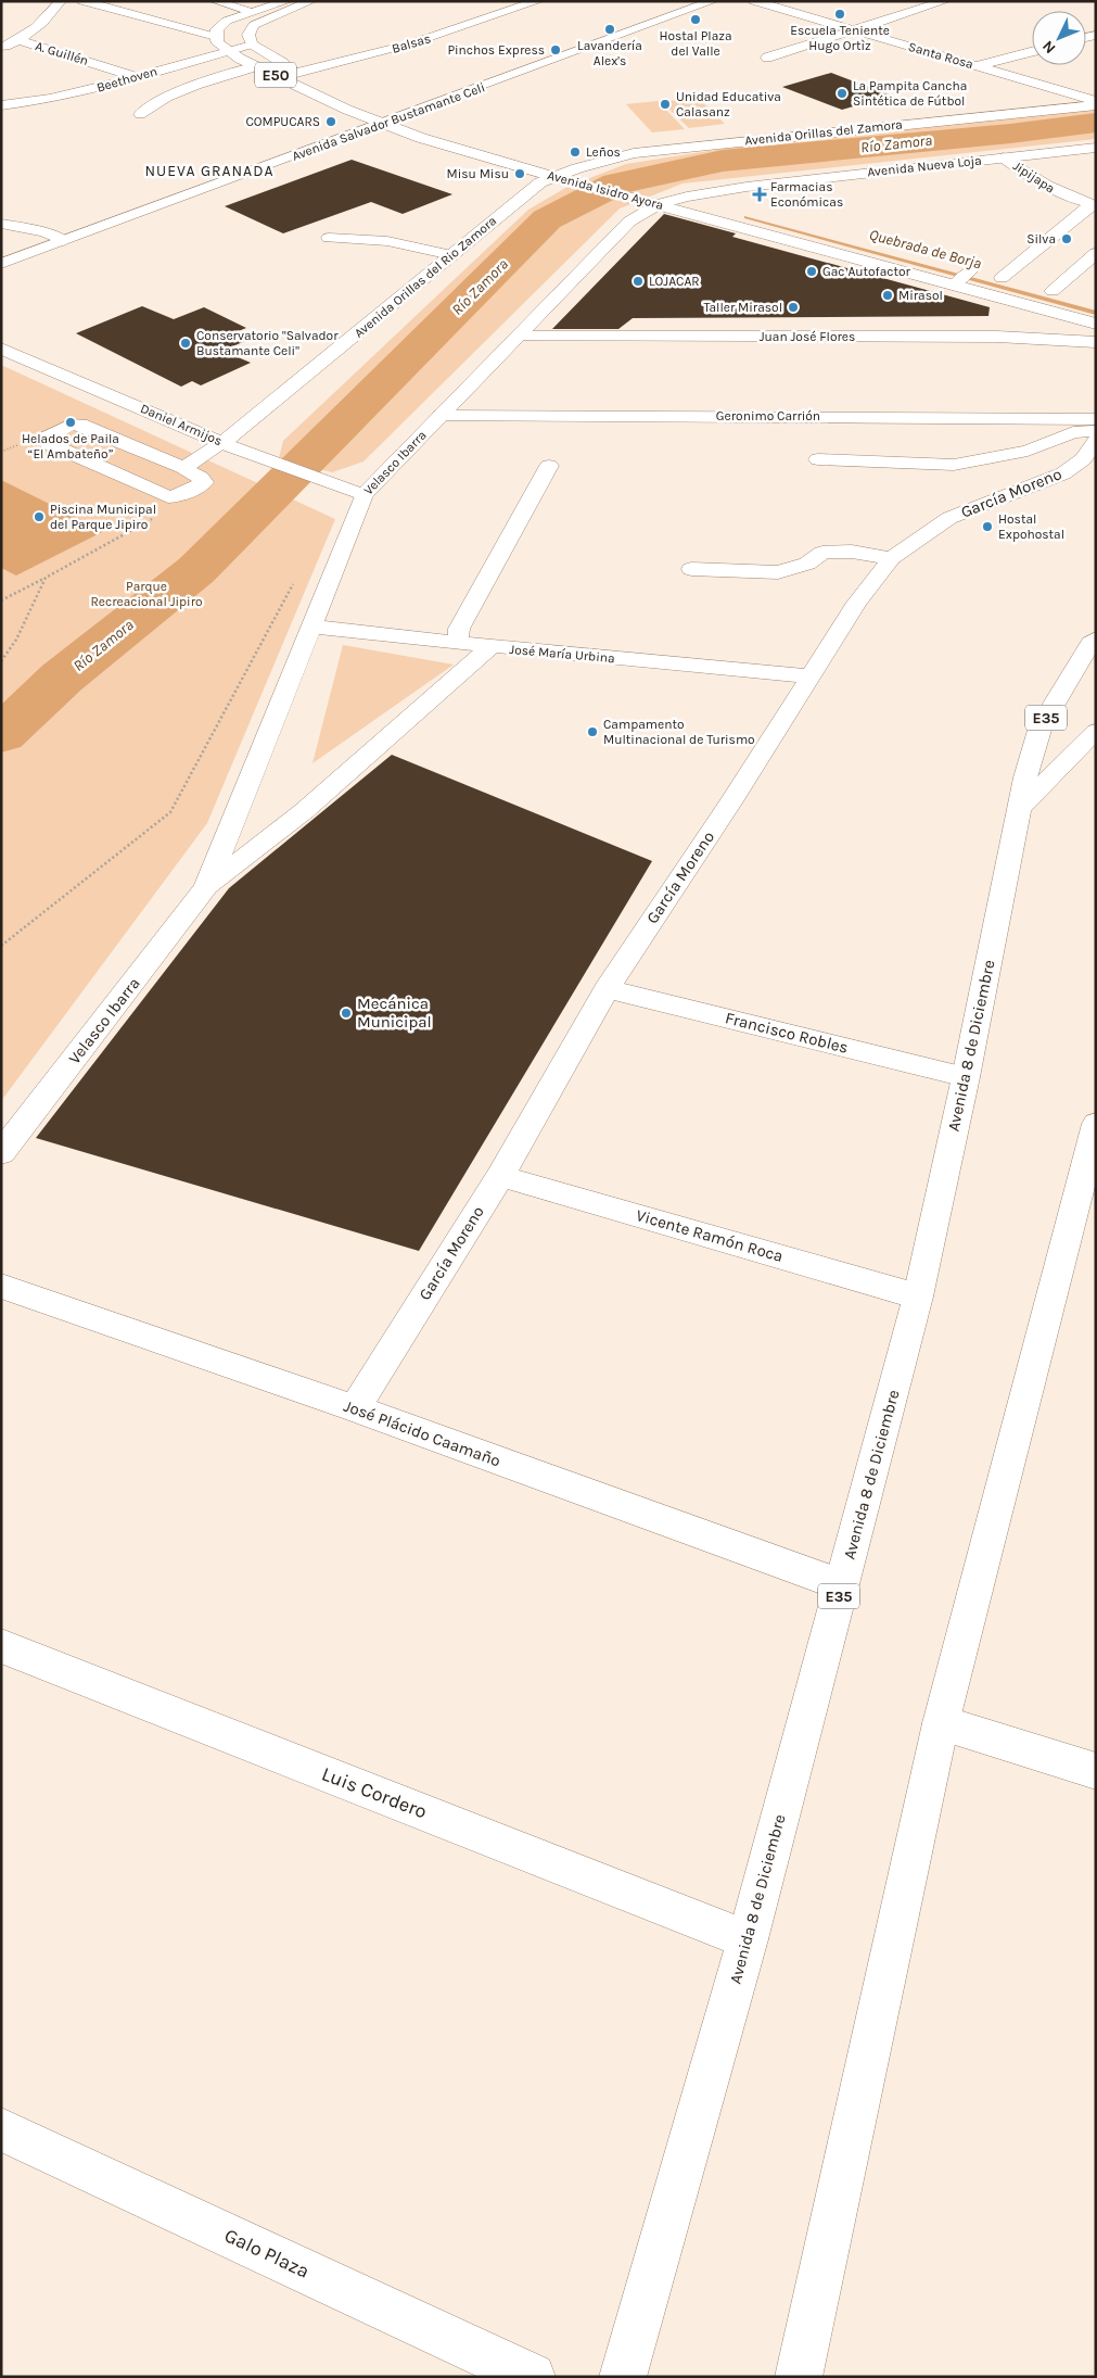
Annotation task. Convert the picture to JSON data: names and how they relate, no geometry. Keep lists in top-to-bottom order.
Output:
{
  "streets": {
    "main road": [
      "Balsas",
      "A. Guillén",
      "Santa Rosa",
      "E50",
      "Beethoven",
      "Avenida Salvador Bustamante Celi",
      "Avenida Orillas del Zamora",
      "Avenida Nueva Loja",
      "Jipijapa",
      "Avenida Isidro Ayora",
      "Avenida Orillas del Rio Zamora",
      "Juan José Flores",
      "Geronimo Carrión",
      "Daniel Armijos",
      "Velasco Ibarra",
      "García Moreno",
      "José María Urbina",
      "E35",
      "Francisco Robles",
      "Avenida 8 de Diciembre",
      "Vicente Ramón Roca",
      "José Plácido Caamaño",
      "Luis Cordero",
      "Galo Plaza"
    ]
  },
  "crossings": [
    ["Balsas", "Avenida Isidro Ayora"],
    ["A. Guillén", "Beethoven"],
    ["Santa Rosa", "Avenida Orillas del Zamora"],
    ["E50", "Beethoven"],
    ["E50", "Avenida Isidro Ayora"],
    ["Beethoven", "Avenida Isidro Ayora"],
    ["Avenida Salvador Bustamante Celi", "Avenida Isidro Ayora"],
    ["Avenida Orillas del Zamora", "Avenida Isidro Ayora"],
    ["Avenida Orillas del Zamora", "Avenida Orillas del Rio Zamora"],
    ["Avenida Nueva Loja", "Jipijapa"],
    ["Avenida Nueva Loja", "Avenida Isidro Ayora"],
    ["Avenida Nueva Loja", "Velasco Ibarra"],
    ["Avenida Isidro Ayora", "Avenida Orillas del Rio Zamora"],
    ["Avenida Isidro Ayora", "Velasco Ibarra"],
    ["Avenida Orillas del Rio Zamora", "Daniel Armijos"],
    ["Juan José Flores", "Velasco Ibarra"],
    ["Geronimo Carrión", "Velasco Ibarra"],
    ["Daniel Armijos", "Velasco Ibarra"],
    ["Velasco Ibarra", "José María Urbina"],
    ["García Moreno", "José María Urbina"],
    ["García Moreno", "Francisco Robles"],
    ["García Moreno", "Vicente Ramón Roca"],
    ["García Moreno", "José Plácido Caamaño"],
    ["Francisco Robles", "Avenida 8 de Diciembre"],
    ["Avenida 8 de Diciembre", "Vicente Ramón Roca"],
    ["Avenida 8 de Diciembre", "José Plácido Caamaño"],
    ["Avenida 8 de Diciembre", "Luis Cordero"]
  ],
  "districts": ["NUEVA GRANADA"],
  "water": ["Río Zamora", "Quebrada de Borja"],
  "parks": ["Parque Recreacional Jipiro"],
  "places": {
    "other": [
      "Escuela Teniente Hugo Ortìz",
      "Hostal Plaza del Valle",
      "Lavandería Alex's",
      "Pinchos Express",
      "La Pampita Cancha Sintética de Fútbol",
      "Unidad Educativa Calasanz",
      "COMPUCARS",
      "Leños",
      "Misu Misu",
      "Silva",
      "Gac Autofactor",
      "LOJACAR",
      "Mirasol",
      "Taller Mirasol",
      "Conservatorio \"Salvador Bustamante Celi\"",
      "Helados de Paila “El Ambateño”",
      "Piscina Municipal del Parque Jipiro",
      "Hostal Expohostal",
      "Campamento Multinacional de Turismo",
      "Mecánica Municipal"
    ],
    "health": ["Farmacias Económicas"]
  },
  "north": "bottom left"
}
